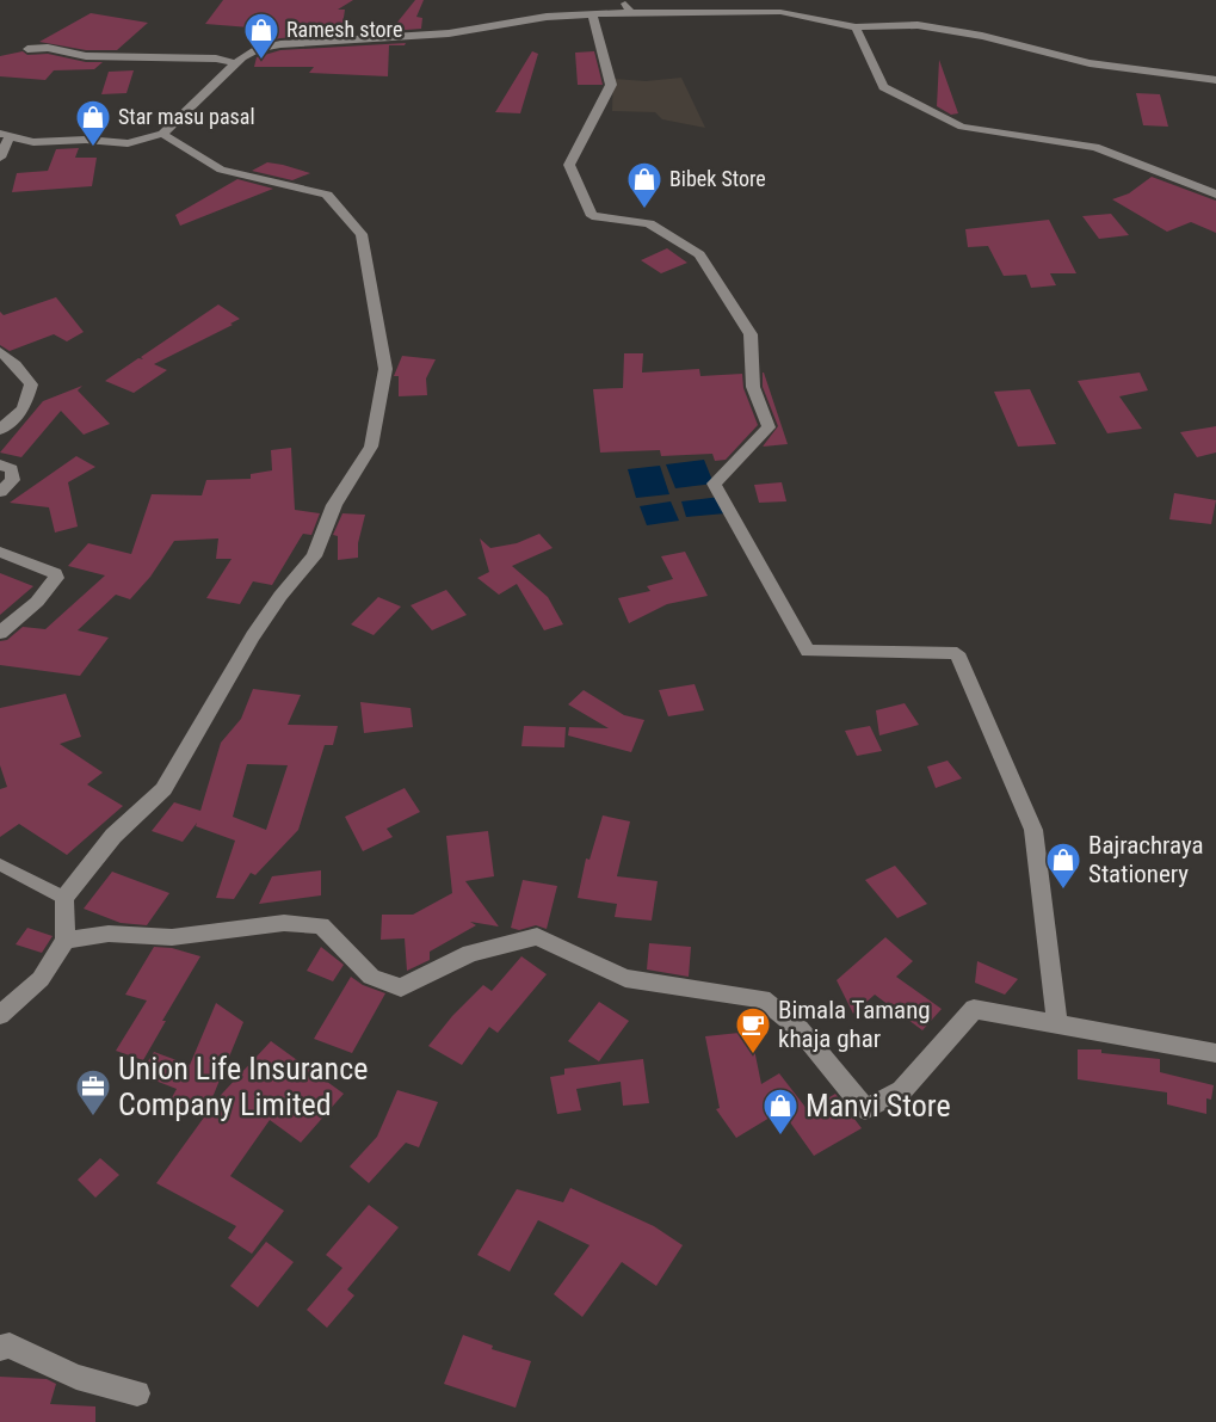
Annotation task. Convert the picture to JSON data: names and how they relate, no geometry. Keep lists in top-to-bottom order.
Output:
{
  "places": {
    "shop": [
      "Ramesh store",
      "Star masu pasal",
      "Bibek Store",
      "Bajrachraya Stationery",
      "Manvi Store"
    ],
    "cafe": ["Bimala Tamang khaja ghar"],
    "office": ["Union Life Insurance Company Limited"]
  }
}
